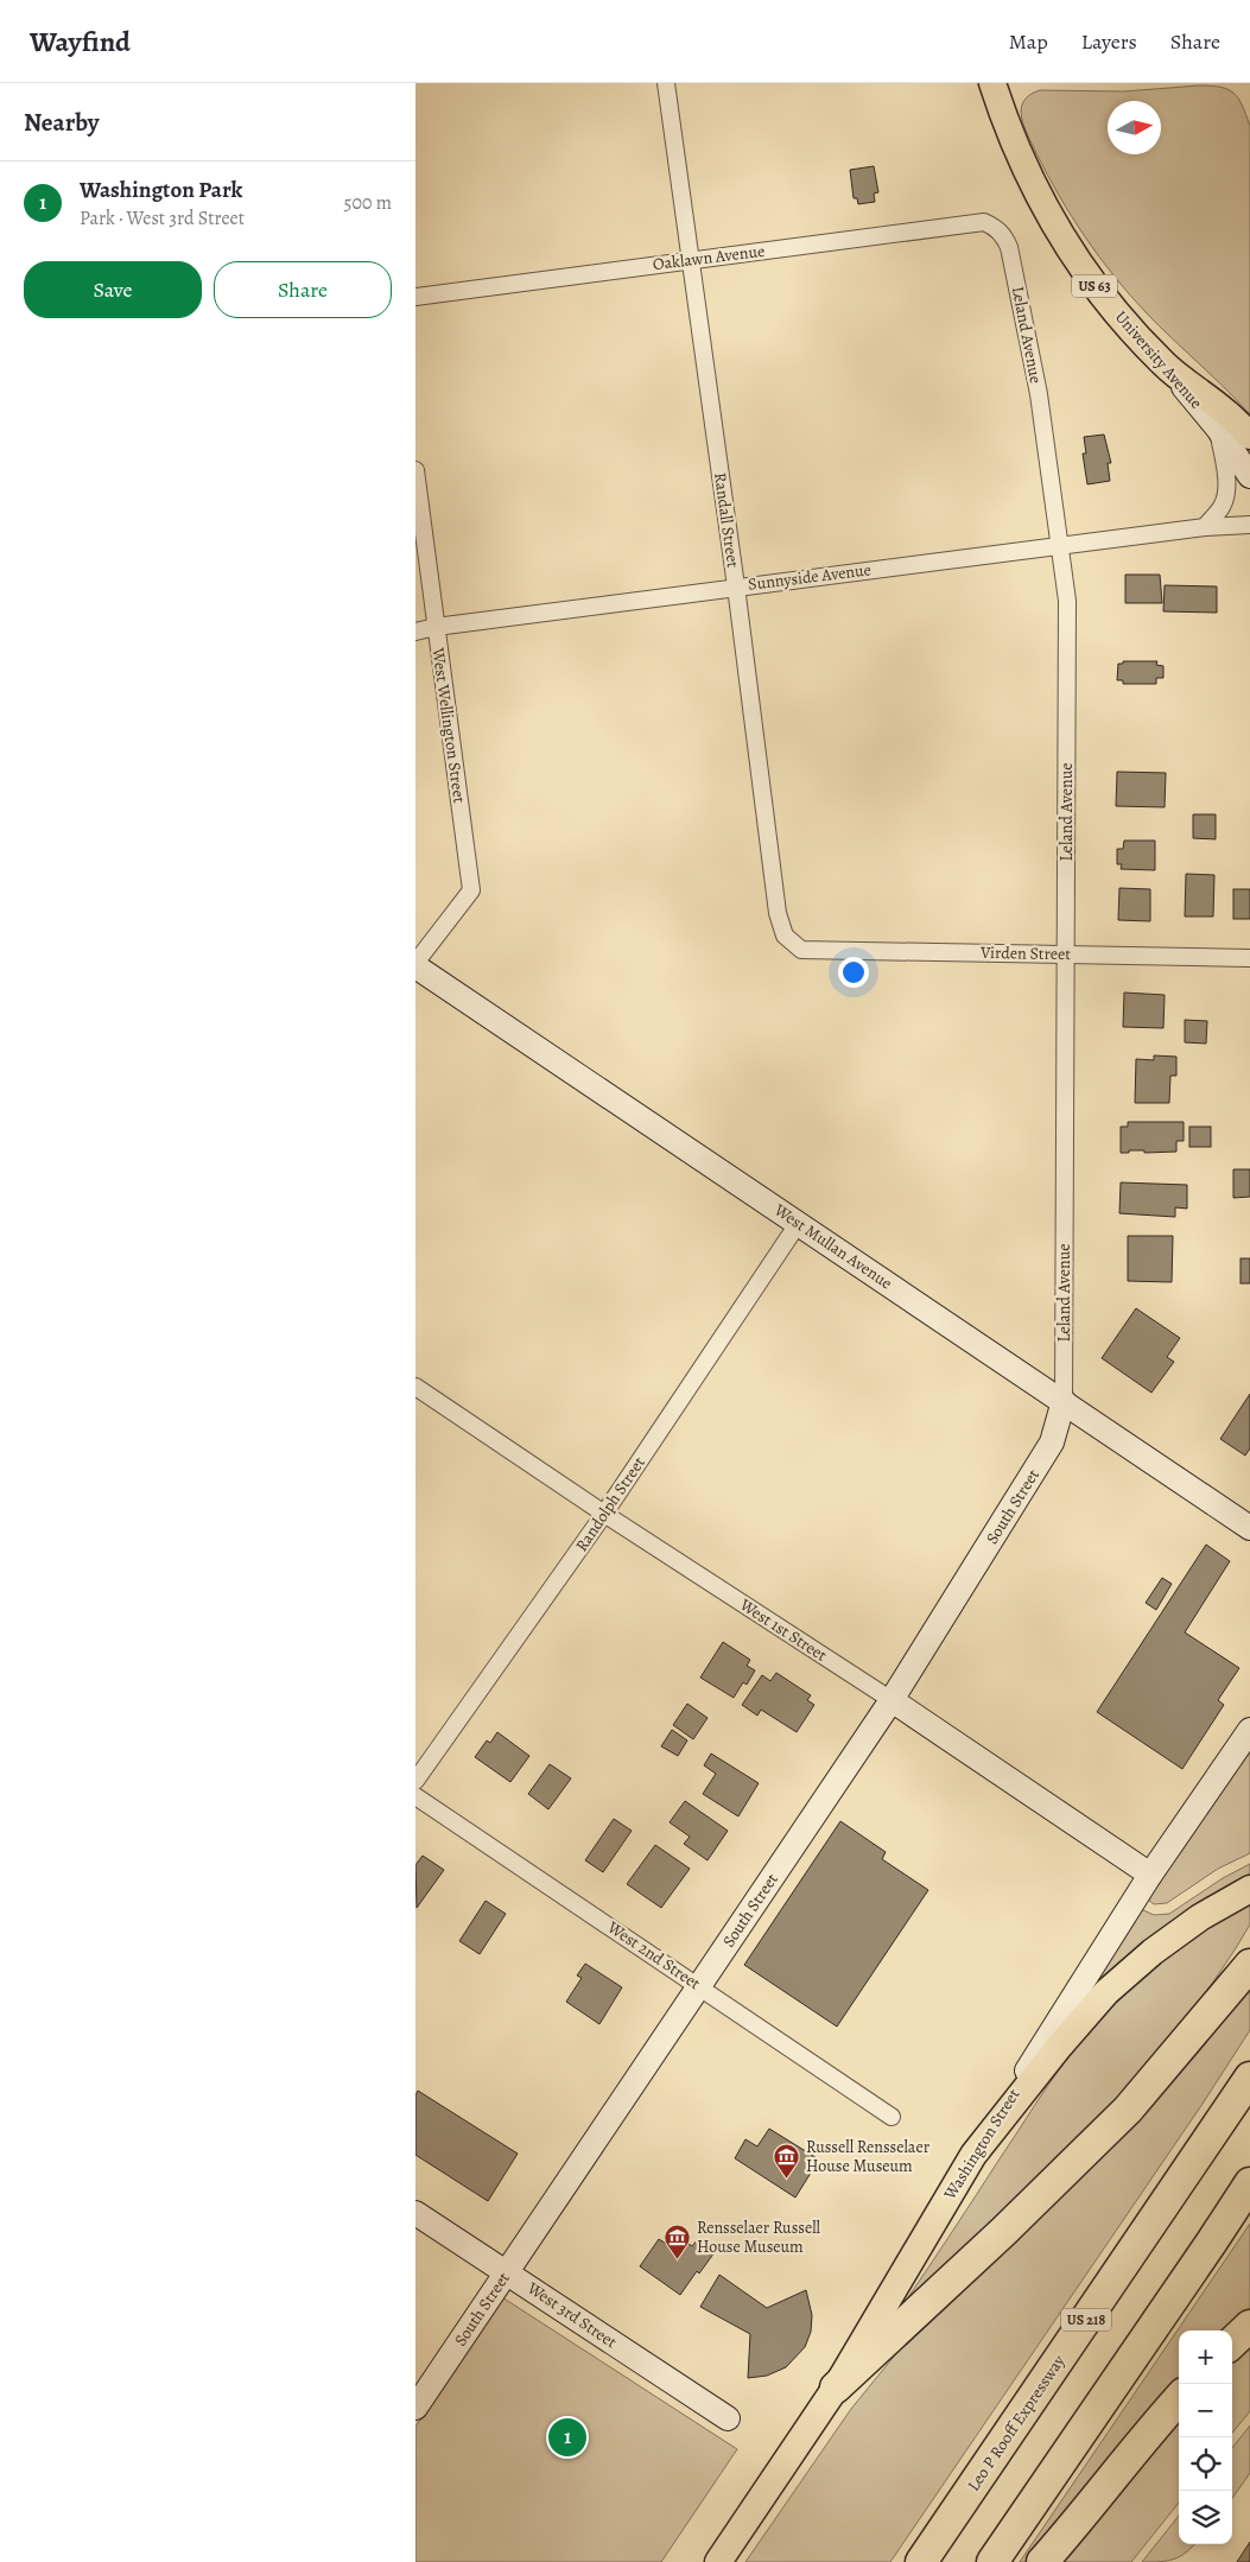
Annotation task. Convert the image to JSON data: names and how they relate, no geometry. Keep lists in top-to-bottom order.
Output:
{
  "streets": {
    "highway": ["US 218", "Leo P Rooff Expressway"],
    "main road": ["US 63", "University Avenue", "Washington Street"],
    "street": [
      "Oaklawn Avenue",
      "Leland Avenue",
      "Randall Street",
      "Sunnyside Avenue",
      "West Wellington Street",
      "Virden Street",
      "West Mullan Avenue",
      "Randolph Street",
      "South Street",
      "West 1st Street",
      "West 2nd Street",
      "West 3rd Street"
    ]
  },
  "crossings": [
    ["Oaklawn Avenue", "Leland Avenue"],
    ["Oaklawn Avenue", "Randall Street"],
    ["US 63", "University Avenue"],
    ["Leland Avenue", "Sunnyside Avenue"],
    ["Leland Avenue", "Virden Street"],
    ["Leland Avenue", "West Mullan Avenue"],
    ["Leland Avenue", "South Street"],
    ["Randall Street", "Sunnyside Avenue"],
    ["Randall Street", "Virden Street"],
    ["Sunnyside Avenue", "West Wellington Street"],
    ["West Wellington Street", "West Mullan Avenue"],
    ["West Mullan Avenue", "Randolph Street"],
    ["West Mullan Avenue", "South Street"],
    ["Randolph Street", "West 1st Street"],
    ["South Street", "West 1st Street"],
    ["South Street", "West 2nd Street"],
    ["South Street", "West 3rd Street"],
    ["West 1st Street", "Washington Street"]
  ],
  "places": {
    "museum": ["Russell Rensselaer House Museum", "Rensselaer Russell House Museum"]
  },
  "north": "right",
  "page": {
    "header": "Wayfind",
    "nav": ["Map", "Layers", "Share"],
    "heading": "Nearby",
    "list": [
      {
        "mark": "1",
        "name": "Washington Park",
        "note": "Park · West 3rd Street",
        "value": "500 m"
      }
    ],
    "buttons": ["Save", "Share"],
    "map_buttons": ["+", "−"],
    "pins": "1"
  }
}
